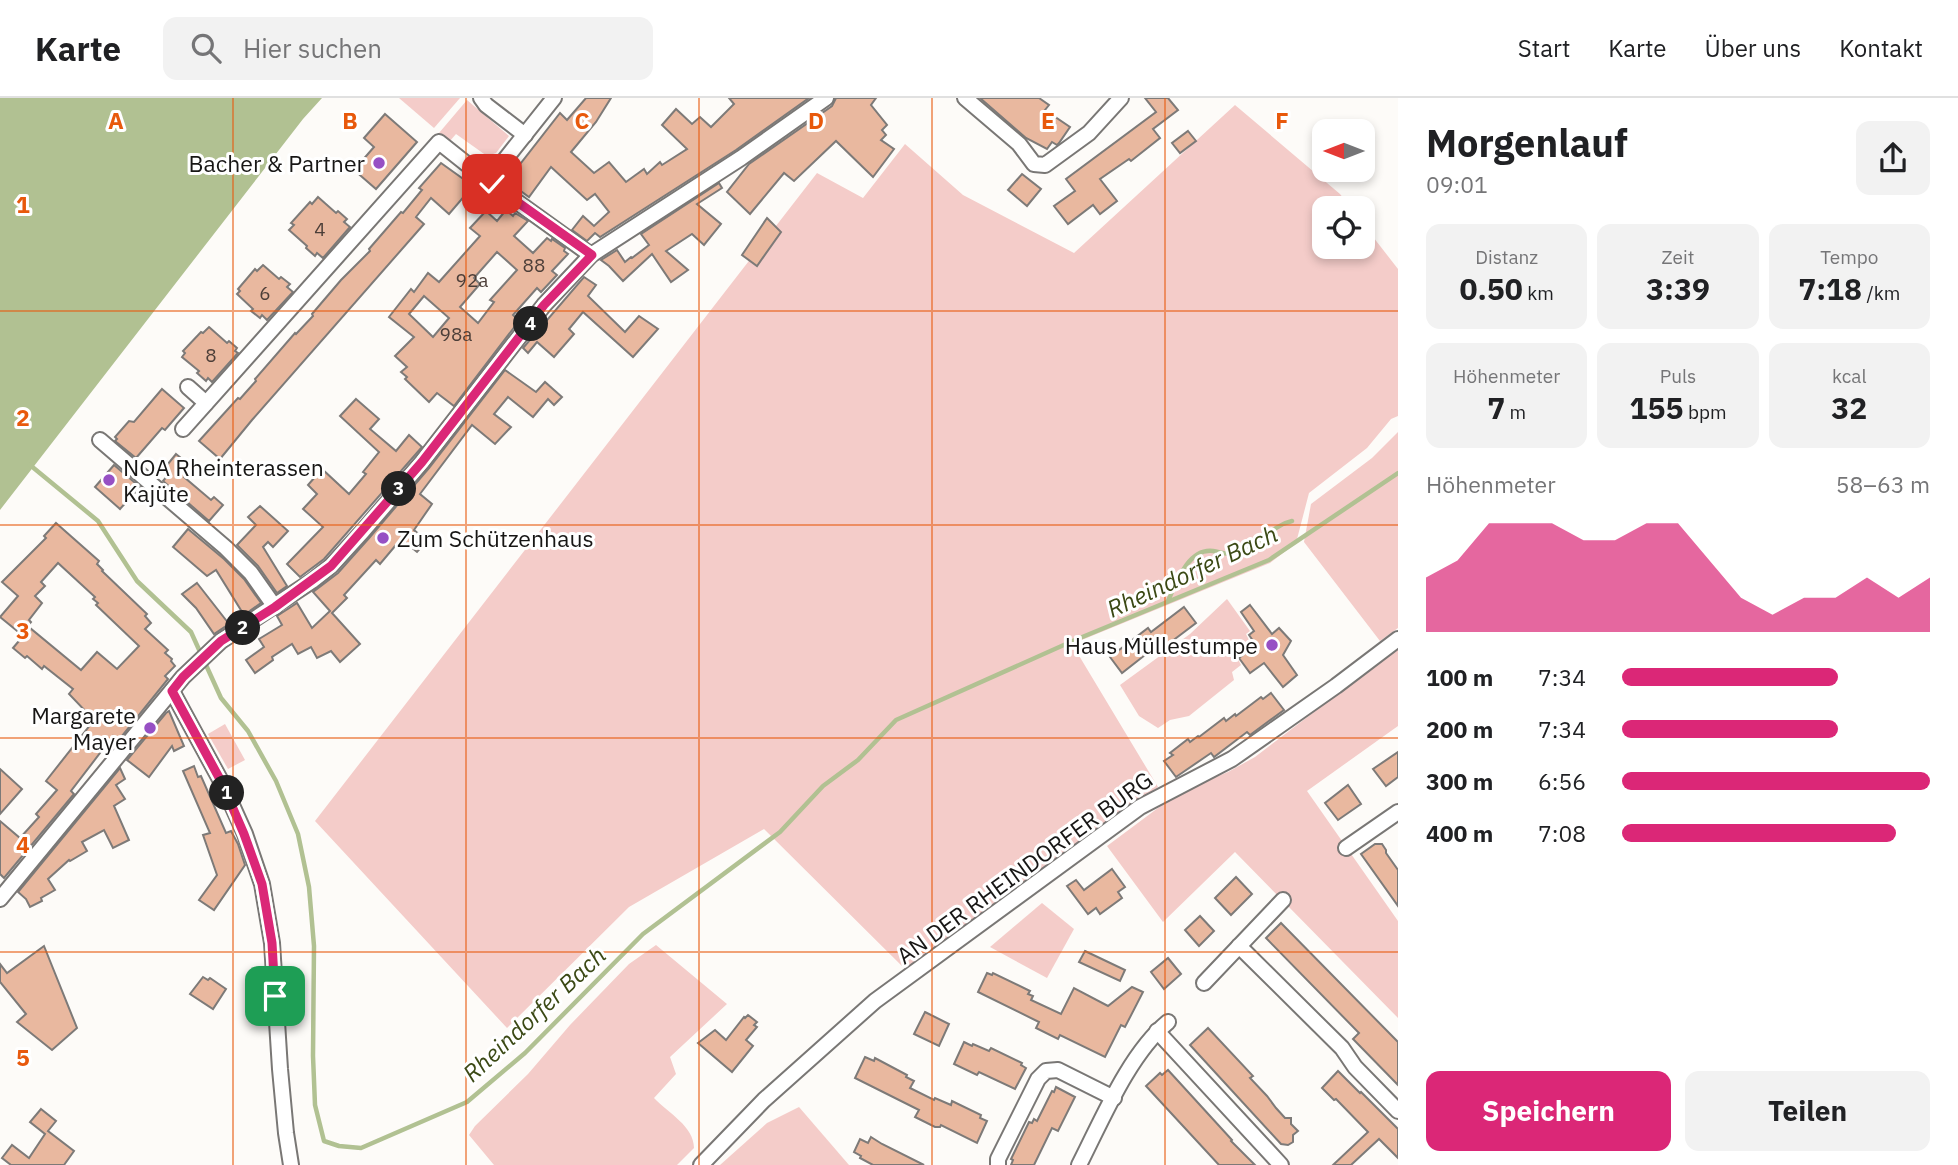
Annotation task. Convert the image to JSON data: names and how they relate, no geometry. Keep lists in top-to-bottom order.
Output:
{
  "streets": {
    "street": ["AN DER RHEINDORFER BURG"]
  },
  "water": ["Rheindorfer Bach"],
  "places": [
    "Bacher & Partner",
    "NOA Rheinterassen Kajüte",
    "Zum Schützenhaus",
    "Haus Müllestumpe",
    "Margarete Mayer"
  ],
  "house_numbers": [
    "4",
    "88",
    "92a",
    "6",
    "98a",
    "8"
  ],
  "north": "left",
  "page": {
    "header": "Karte",
    "search": "Hier suchen",
    "nav": [
      "Start",
      "Karte",
      "Über uns",
      "Kontakt"
    ],
    "heading": ["Morgenlauf", "09:01"],
    "stats": [
      ["Distanz", "0.50 km"],
      ["Zeit", "3:39"],
      ["Tempo", "7:18 /km"],
      ["Höhenmeter", "7 m"],
      ["Puls", "155 bpm"],
      ["kcal", "32"]
    ],
    "pins": [
      "4",
      "3",
      "2",
      "1"
    ],
    "chart": ["Höhenmeter", "58–63 m"],
    "list": [
      {
        "name": "100 m",
        "note": "7:34"
      },
      {
        "name": "200 m",
        "note": "7:34"
      },
      {
        "name": "300 m",
        "note": "6:56"
      },
      {
        "name": "400 m",
        "note": "7:08"
      }
    ],
    "buttons": ["Speichern", "Teilen"]
  },
  "grid": {
    "columns": [
      "A",
      "B",
      "C",
      "D",
      "E",
      "F"
    ],
    "rows": [
      "1",
      "2",
      "3",
      "4",
      "5"
    ]
  }
}
